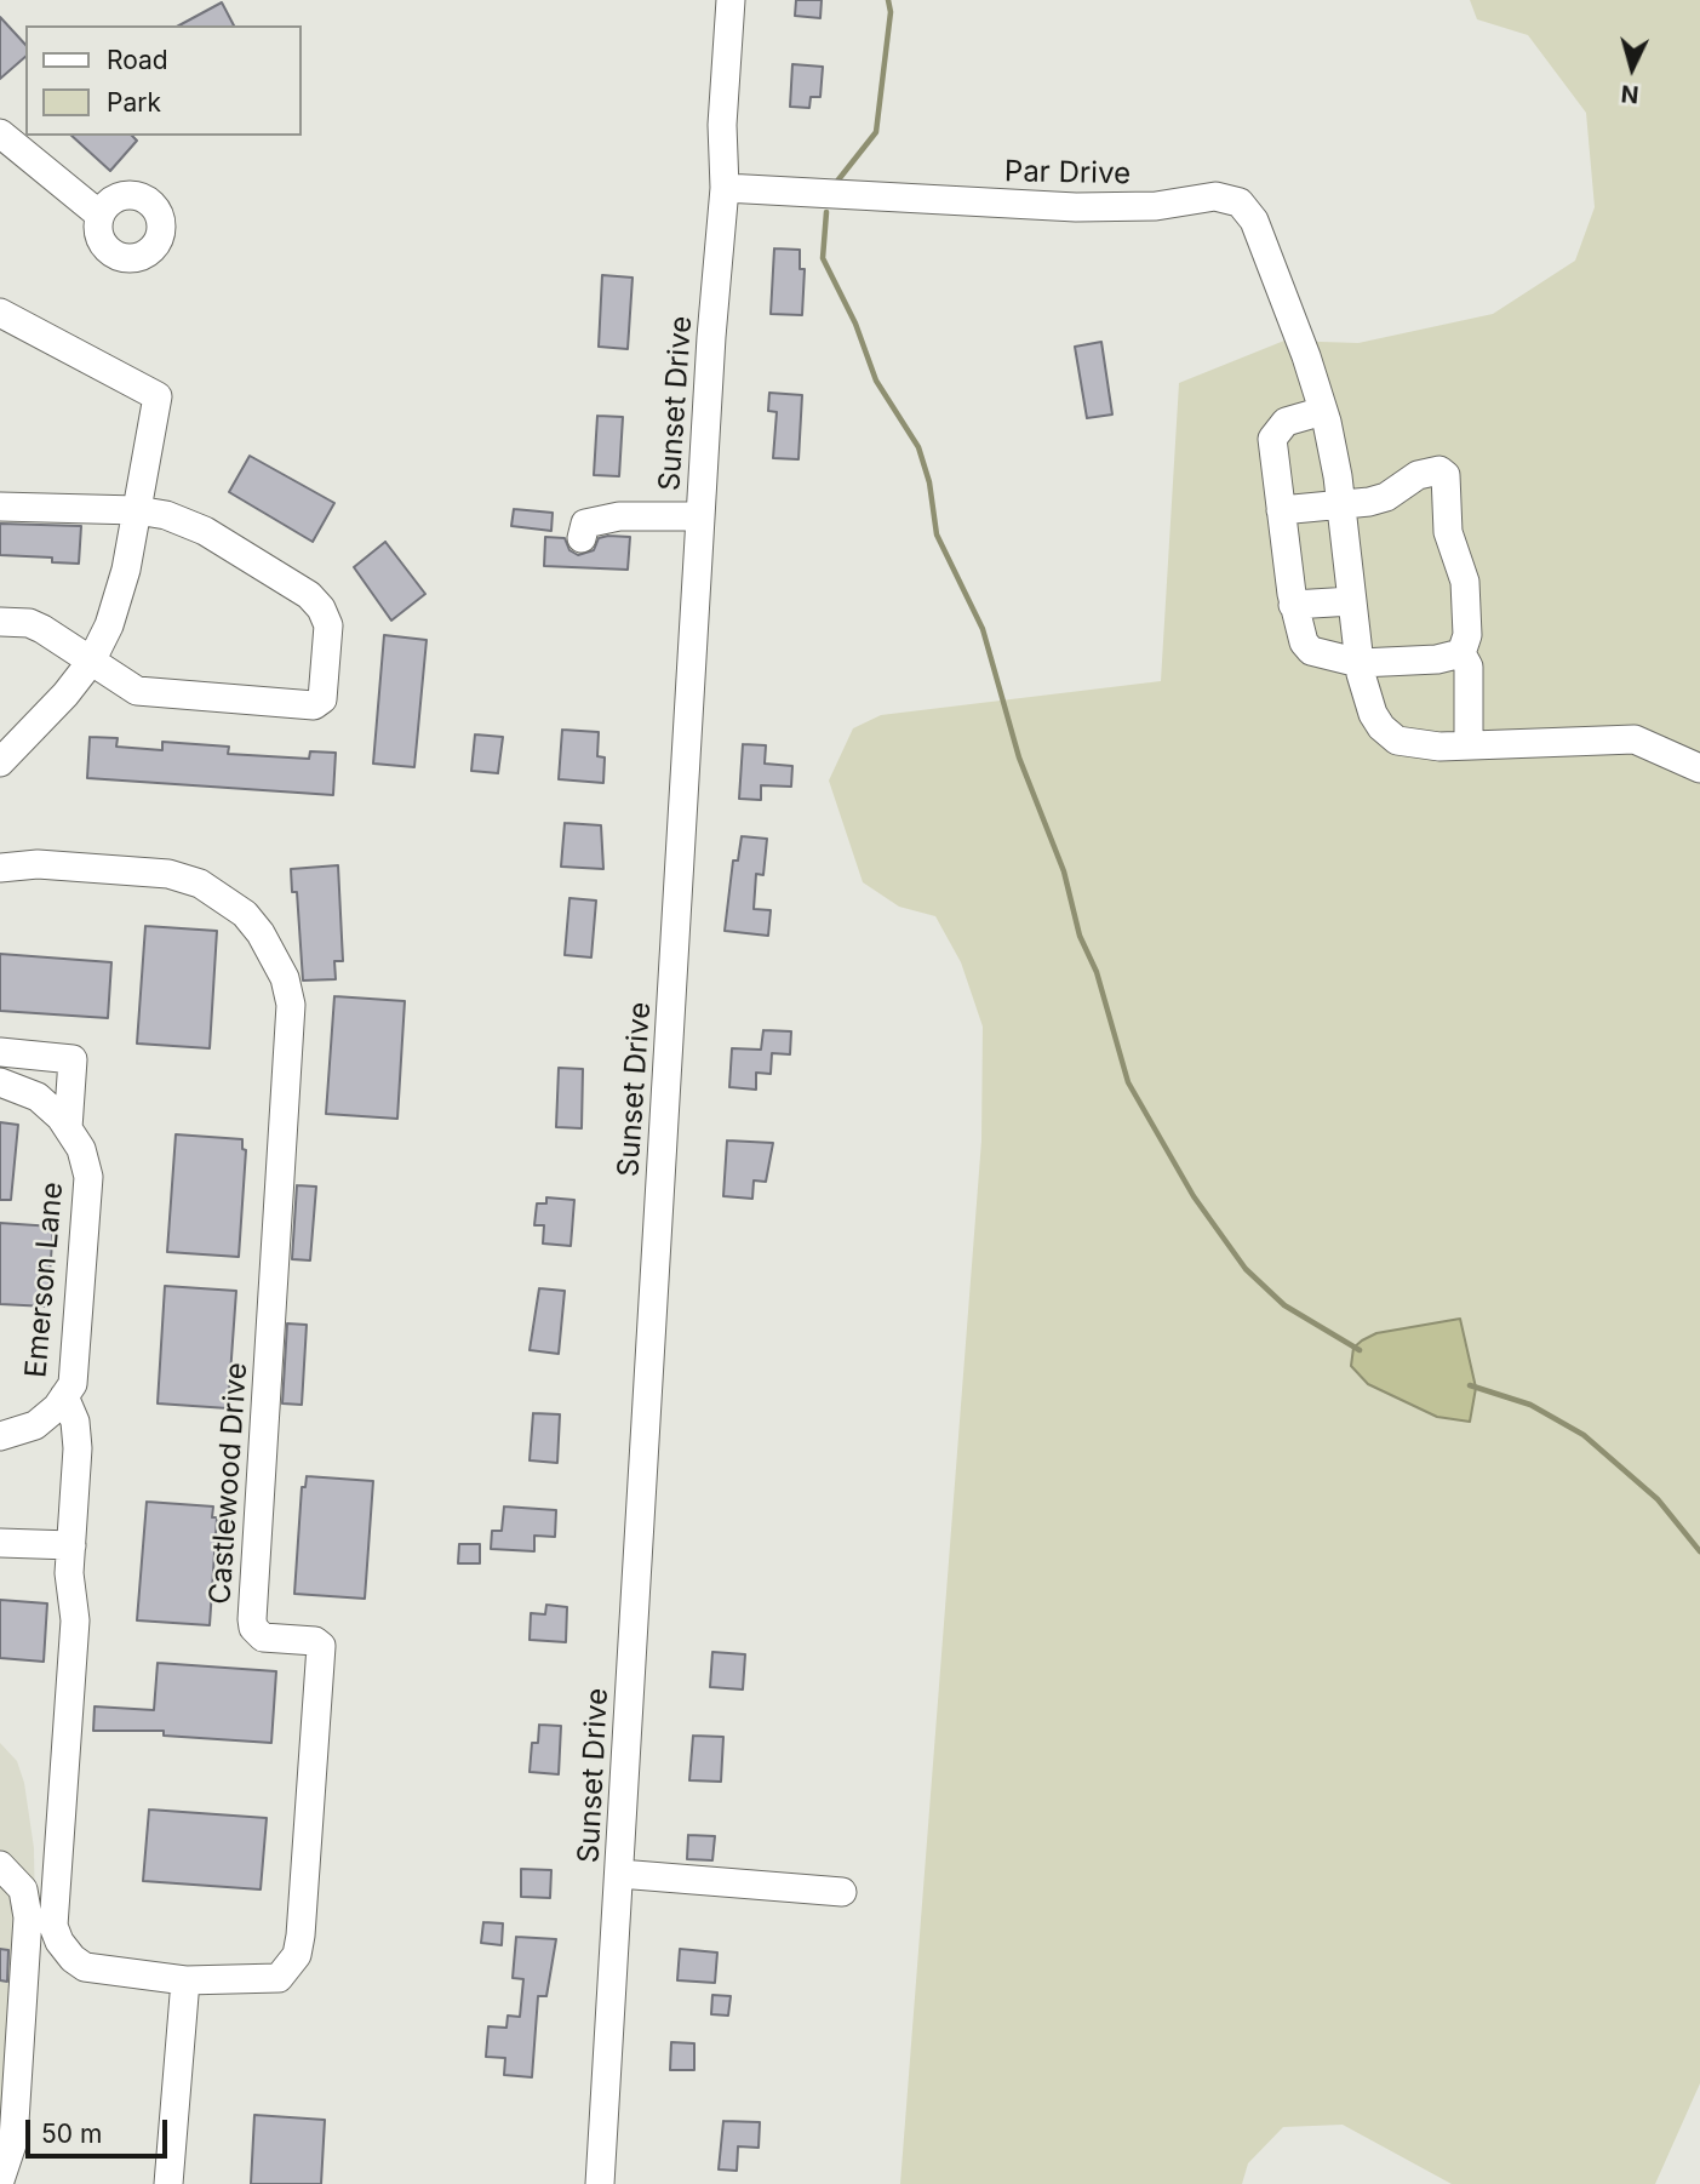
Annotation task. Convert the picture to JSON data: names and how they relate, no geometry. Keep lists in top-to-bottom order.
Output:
{
  "streets": {
    "street": [
      "Par Drive",
      "Sunset Drive",
      "Emerson Lane",
      "Castlewood Drive"
    ]
  },
  "crossings": [
    ["Par Drive", "Sunset Drive"]
  ],
  "legend": ["Road", "Park"],
  "scale_bar": "50 m",
  "north": "bottom"
}
